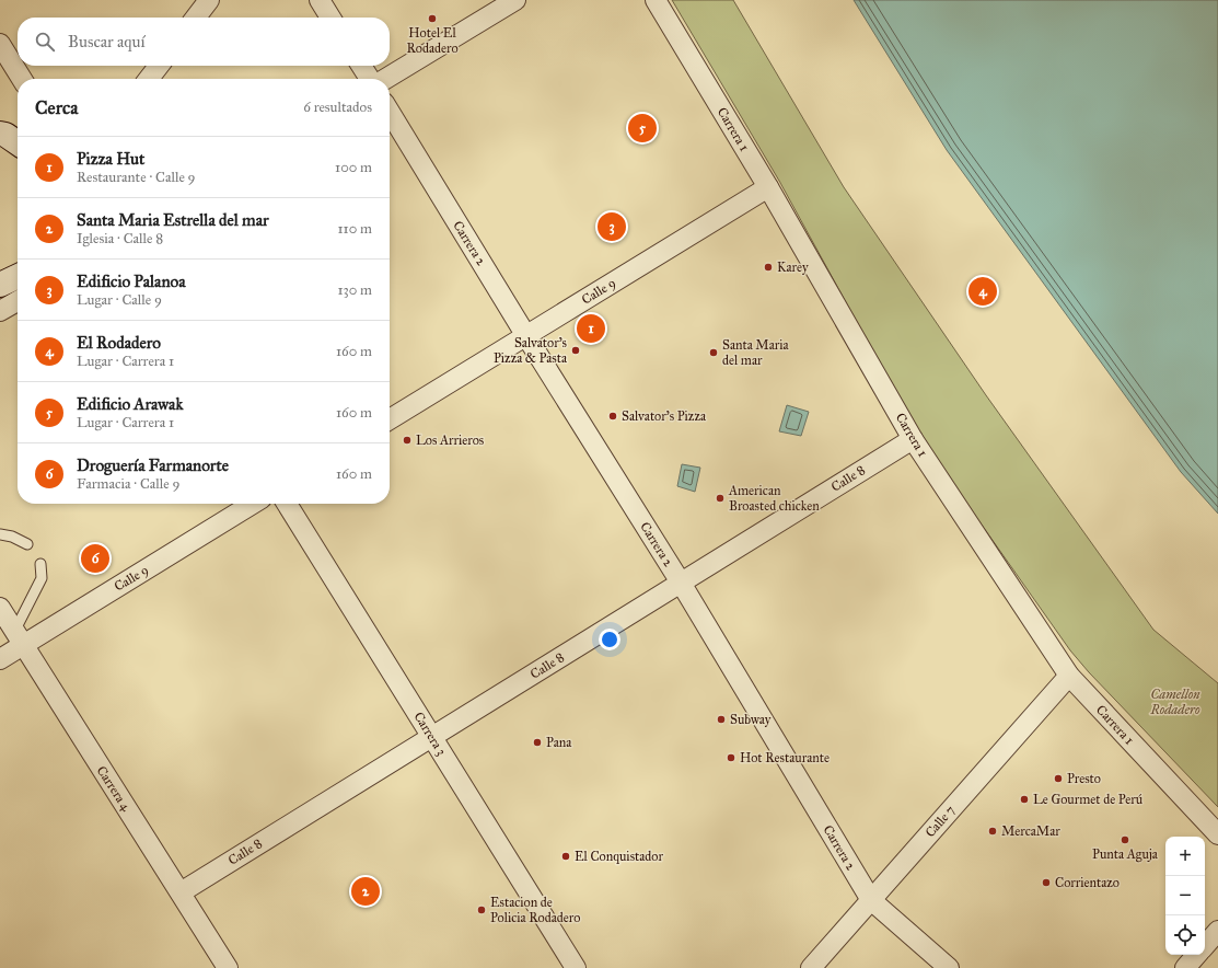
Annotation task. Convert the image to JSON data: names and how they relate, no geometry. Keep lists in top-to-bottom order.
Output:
{
  "streets": {
    "street": [
      "Carrera 1",
      "Carrera 2",
      "Calle 9",
      "Calle 8",
      "Carrera 3",
      "Carrera 4",
      "Calle 7"
    ]
  },
  "crossings": [
    ["Carrera 1", "Calle 9"],
    ["Carrera 1", "Calle 8"],
    ["Carrera 1", "Calle 7"],
    ["Carrera 2", "Calle 9"],
    ["Carrera 2", "Calle 8"],
    ["Carrera 2", "Calle 7"],
    ["Calle 9", "Carrera 4"],
    ["Calle 8", "Carrera 3"],
    ["Calle 8", "Carrera 4"]
  ],
  "parks": ["Camellon Rodadero"],
  "places": [
    "Hotel El Rodadero",
    "Karey",
    "Salvator's Pizza & Pasta",
    "Santa Maria del mar",
    "Salvator's Pizza",
    "Los Arrieros",
    "American Broasted chicken",
    "Subway",
    "Pana",
    "Hot Restaurante",
    "Presto",
    "Le Gourmet de Perú",
    "MercaMar",
    "Punta Aguja",
    "El Conquistador",
    "Corrientazo",
    "Estacion de Policia Rodadero"
  ],
  "page": {
    "search": "Buscar aquí",
    "heading": ["Cerca", "6 resultados"],
    "pins": [
      "5",
      "3",
      "4",
      "1",
      "6",
      "2"
    ],
    "list": [
      {
        "mark": "1",
        "name": "Pizza Hut",
        "note": "Restaurante · Calle 9",
        "value": "100 m"
      },
      {
        "mark": "2",
        "name": "Santa Maria Estrella del mar",
        "note": "Iglesia · Calle 8",
        "value": "110 m"
      },
      {
        "mark": "3",
        "name": "Edificio Palanoa",
        "note": "Lugar · Calle 9",
        "value": "130 m"
      },
      {
        "mark": "4",
        "name": "El Rodadero",
        "note": "Lugar · Carrera 1",
        "value": "160 m"
      },
      {
        "mark": "5",
        "name": "Edificio Arawak",
        "note": "Lugar · Carrera 1",
        "value": "160 m"
      },
      {
        "mark": "6",
        "name": "Droguería Farmanorte",
        "note": "Farmacia · Calle 9",
        "value": "160 m"
      }
    ],
    "map_buttons": ["+", "−"]
  }
}
